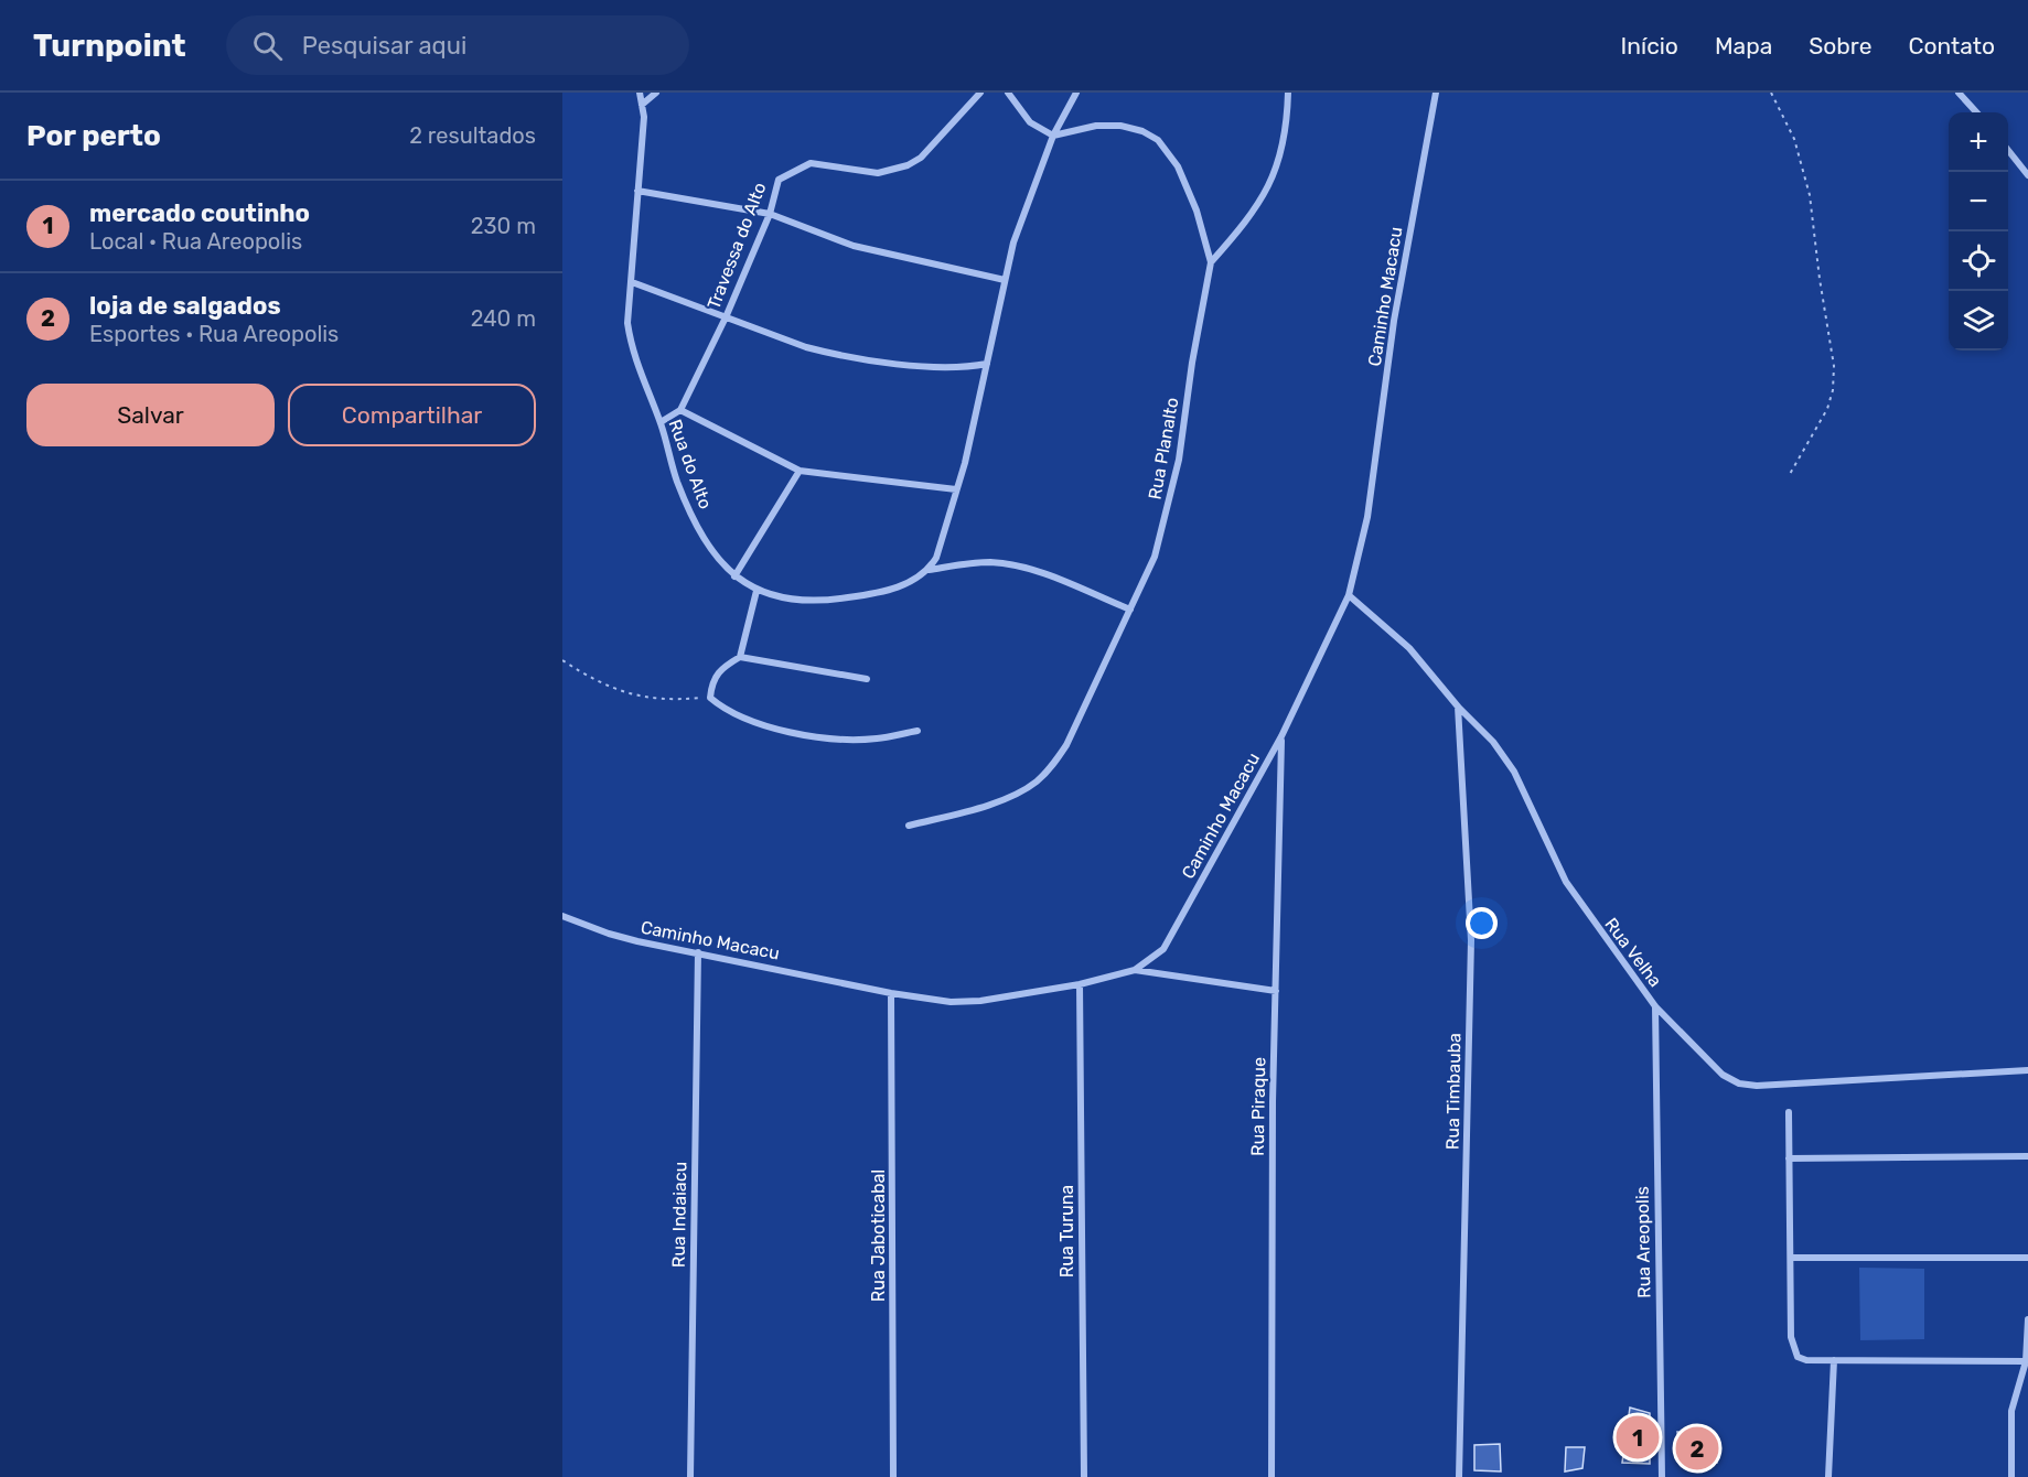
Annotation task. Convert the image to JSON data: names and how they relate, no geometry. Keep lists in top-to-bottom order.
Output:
{
  "streets": {
    "street": [
      "Travessa do Alto",
      "Caminho Macacu",
      "Rua Planalto",
      "Rua do Alto",
      "Rua Velha",
      "Rua Timbauba",
      "Rua Piraque",
      "Rua Indaiacu",
      "Rua Turuna",
      "Rua Jaboticabal",
      "Rua Areopolis"
    ]
  },
  "crossings": [
    ["Caminho Macacu", "Rua Velha"],
    ["Caminho Macacu", "Rua Piraque"],
    ["Caminho Macacu", "Rua Indaiacu"],
    ["Caminho Macacu", "Rua Turuna"],
    ["Caminho Macacu", "Rua Jaboticabal"],
    ["Rua Velha", "Rua Timbauba"],
    ["Rua Velha", "Rua Areopolis"]
  ],
  "page": {
    "header": "Turnpoint",
    "search": "Pesquisar aqui",
    "nav": [
      "Início",
      "Mapa",
      "Sobre",
      "Contato"
    ],
    "heading": ["Por perto", "2 resultados"],
    "map_buttons": ["+", "−"],
    "list": [
      {
        "mark": "1",
        "name": "mercado coutinho",
        "note": "Local · Rua Areopolis",
        "value": "230 m"
      },
      {
        "mark": "2",
        "name": "loja de salgados",
        "note": "Esportes · Rua Areopolis",
        "value": "240 m"
      }
    ],
    "buttons": ["Salvar", "Compartilhar"],
    "pins": ["1", "2"]
  }
}
